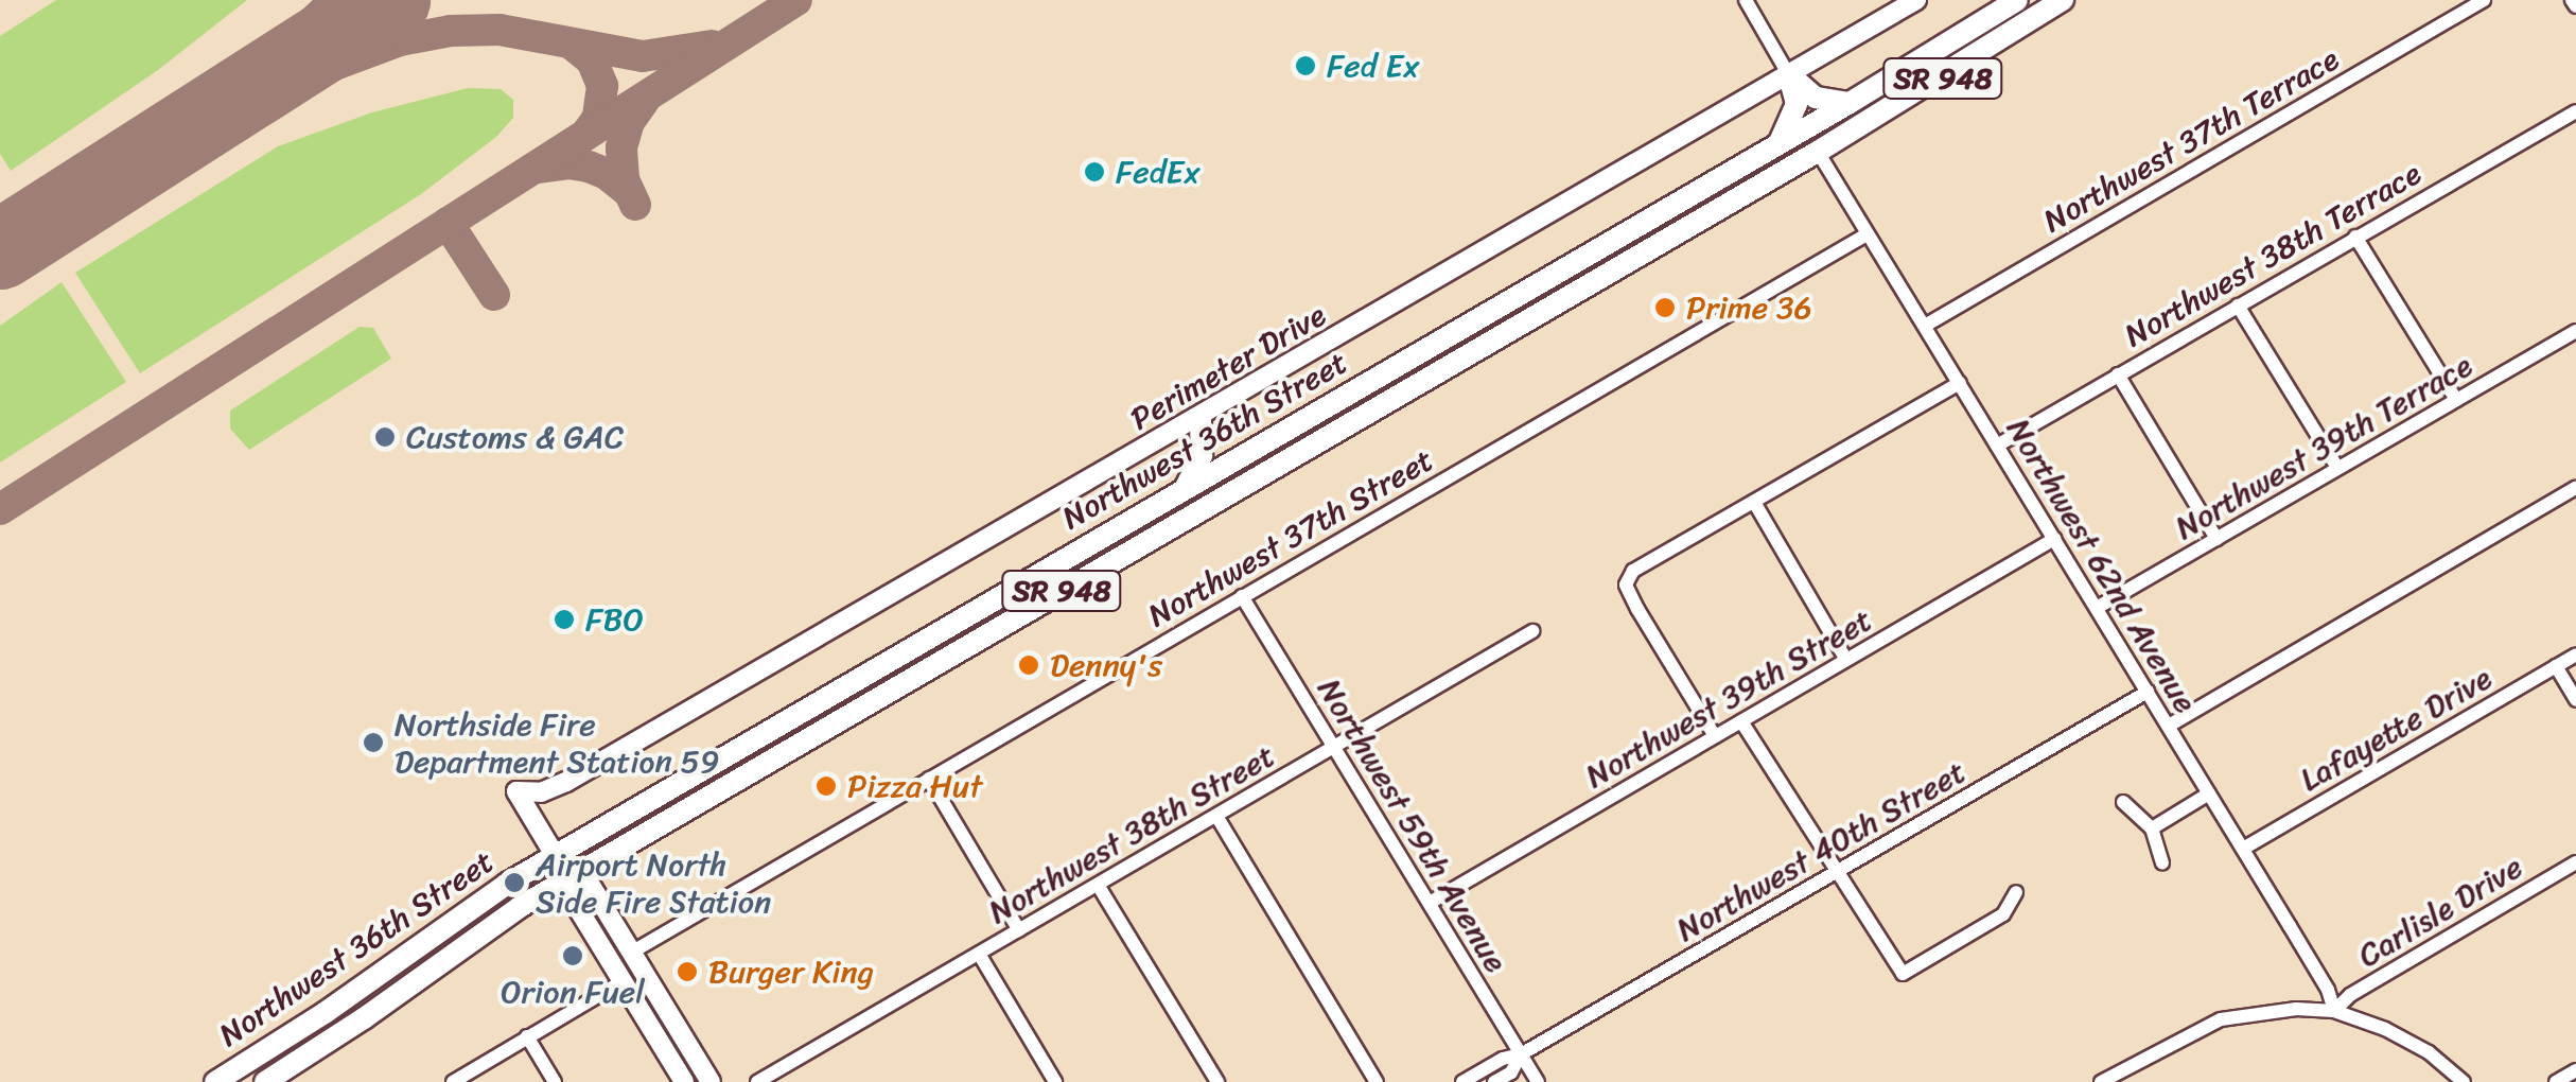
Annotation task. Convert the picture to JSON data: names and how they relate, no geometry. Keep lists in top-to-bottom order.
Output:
{
  "streets": {
    "main road": ["SR 948", "Northwest 36th Street"],
    "street": [
      "Northwest 37th Terrace",
      "Northwest 38th Terrace",
      "Perimeter Drive",
      "Northwest 39th Terrace",
      "Northwest 37th Street",
      "Northwest 62nd Avenue",
      "Northwest 39th Street",
      "Lafayette Drive",
      "Northwest 59th Avenue",
      "Northwest 38th Street",
      "Northwest 40th Street",
      "Carlisle Drive"
    ]
  },
  "crossings": [
    ["Northwest 37th Terrace", "Northwest 62nd Avenue"],
    ["Northwest 38th Terrace", "Northwest 62nd Avenue"],
    ["Northwest 36th Street", "Northwest 62nd Avenue"],
    ["Northwest 39th Terrace", "Northwest 62nd Avenue"],
    ["Northwest 37th Street", "Northwest 62nd Avenue"],
    ["Northwest 37th Street", "Northwest 59th Avenue"],
    ["Northwest 62nd Avenue", "Northwest 39th Street"],
    ["Northwest 62nd Avenue", "Lafayette Drive"],
    ["Northwest 62nd Avenue", "Northwest 40th Street"],
    ["Northwest 62nd Avenue", "Carlisle Drive"],
    ["Northwest 39th Street", "Northwest 59th Avenue"],
    ["Northwest 59th Avenue", "Northwest 38th Street"],
    ["Northwest 59th Avenue", "Northwest 40th Street"]
  ],
  "places": [
    "Fed Ex",
    "FedEx",
    "Prime 36",
    "Customs & GAC",
    "FBO",
    "Denny's",
    "Northside Fire Department Station 59",
    "Pizza Hut",
    "Airport North Side Fire Station",
    "Orion Fuel",
    "Burger King"
  ]
}
